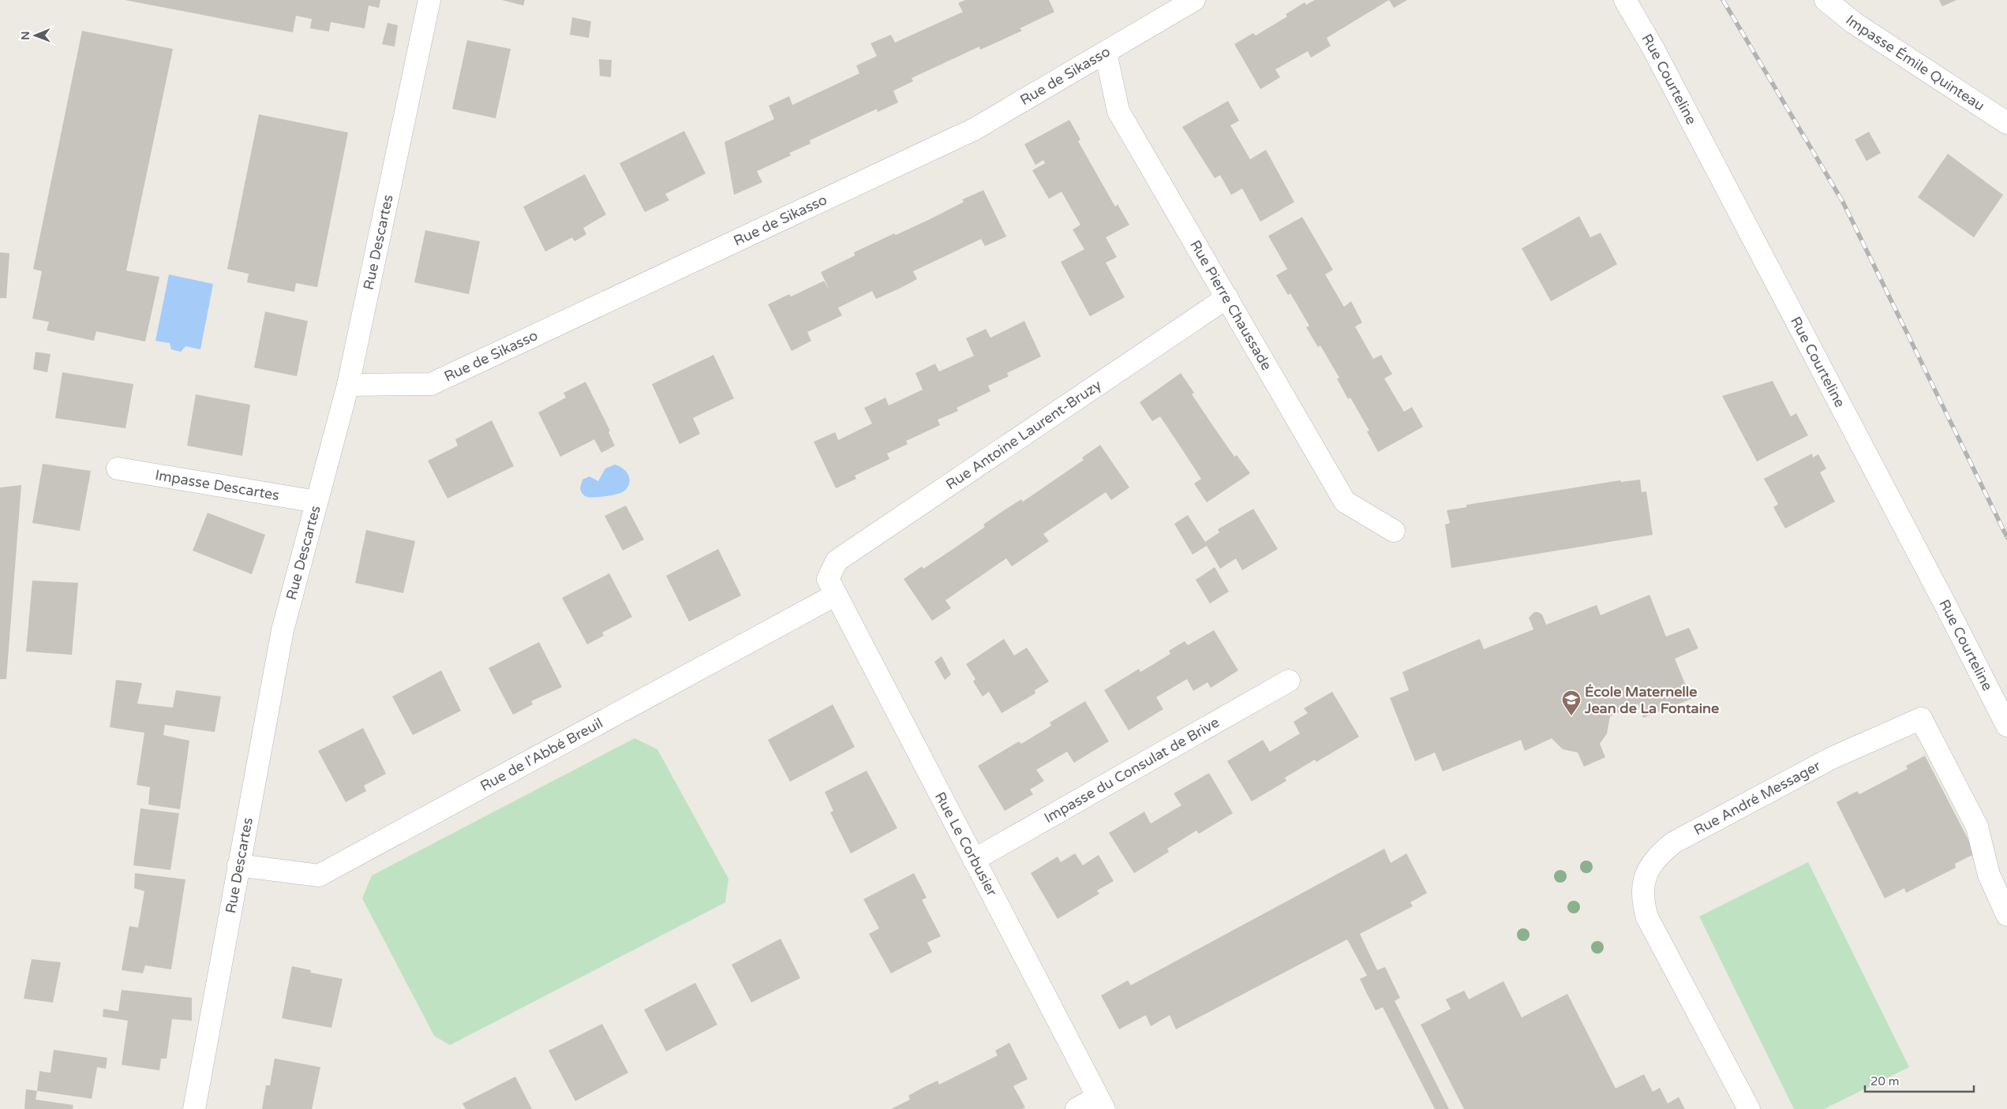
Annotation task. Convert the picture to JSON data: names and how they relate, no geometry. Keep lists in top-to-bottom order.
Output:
{
  "streets": {
    "street": [
      "Impasse Émile Quinteau",
      "Rue de Sikasso",
      "Rue Courteline",
      "Rue Descartes",
      "Rue Pierre Chaussade",
      "Rue Antoine Laurent-Bruzy",
      "Impasse Descartes",
      "Rue de l'Abbé Breuil",
      "Impasse du Consulat de Brive",
      "Rue André Messager",
      "Rue Le Corbusier"
    ]
  },
  "crossings": [
    ["Rue de Sikasso", "Rue Descartes"],
    ["Rue de Sikasso", "Rue Pierre Chaussade"],
    ["Rue Descartes", "Impasse Descartes"],
    ["Rue Descartes", "Rue de l'Abbé Breuil"],
    ["Rue Pierre Chaussade", "Rue Antoine Laurent-Bruzy"],
    ["Rue Antoine Laurent-Bruzy", "Rue de l'Abbé Breuil"],
    ["Rue Antoine Laurent-Bruzy", "Rue Le Corbusier"],
    ["Rue de l'Abbé Breuil", "Rue Le Corbusier"],
    ["Impasse du Consulat de Brive", "Rue Le Corbusier"]
  ],
  "places": {
    "school or university": ["École Maternelle Jean de La Fontaine"]
  },
  "scale_bar": "20 m",
  "north": "left"
}
